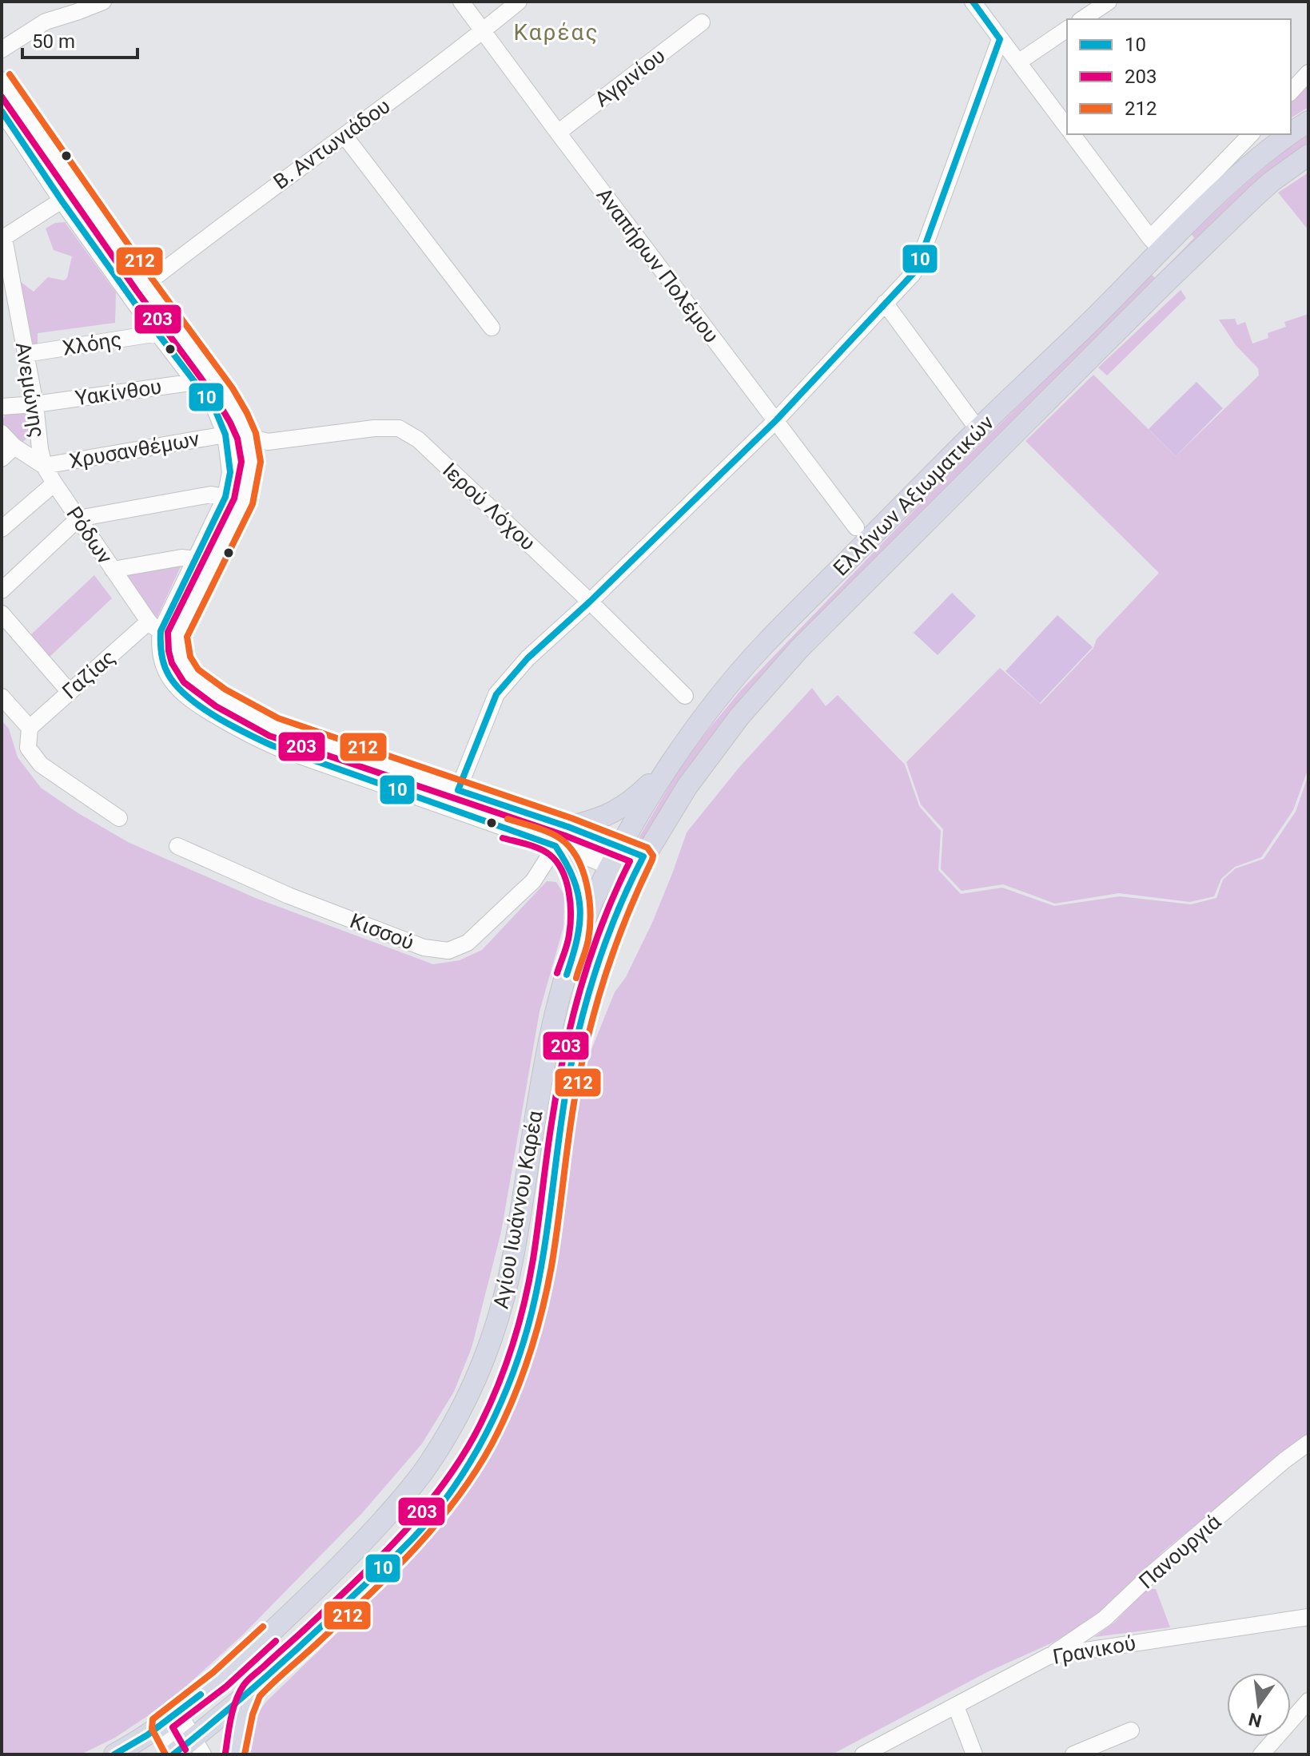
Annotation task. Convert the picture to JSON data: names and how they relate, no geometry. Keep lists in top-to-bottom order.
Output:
{
  "streets": {
    "main road": ["Ελλήνων Αξιωματικών", "Αγίου Ιωάννου Καρέα"],
    "street": [
      "Αγρινίου",
      "Β. Αντωνιάδου",
      "Αναπήρων Πολέμου",
      "Χλόης",
      "Ανεμώνης",
      "Υακίνθου",
      "Χρυσανθέμων",
      "Ιερού Λόχου",
      "Ρόδων",
      "Γαζίας",
      "Κισσού",
      "Πανουργιά",
      "Γρανικού"
    ]
  },
  "crossings": [
    ["Αγρινίου", "Αναπήρων Πολέμου"],
    ["Β. Αντωνιάδου", "Αναπήρων Πολέμου"],
    ["Χλόης", "Ανεμώνης"],
    ["Ανεμώνης", "Υακίνθου"],
    ["Ανεμώνης", "Χρυσανθέμων"],
    ["Ανεμώνης", "Ρόδων"],
    ["Χρυσανθέμων", "Ιερού Λόχου"],
    ["Χρυσανθέμων", "Ρόδων"],
    ["Ελλήνων Αξιωματικών", "Αγίου Ιωάννου Καρέα"],
    ["Ρόδων", "Γαζίας"],
    ["Πανουργιά", "Γρανικού"]
  ],
  "districts": ["Καρέας"],
  "lines": ["transit line 10", "transit line 212", "transit line 203"],
  "legend": ["10", "203", "212"],
  "scale_bar": "50 m",
  "north": "bottom"
}
